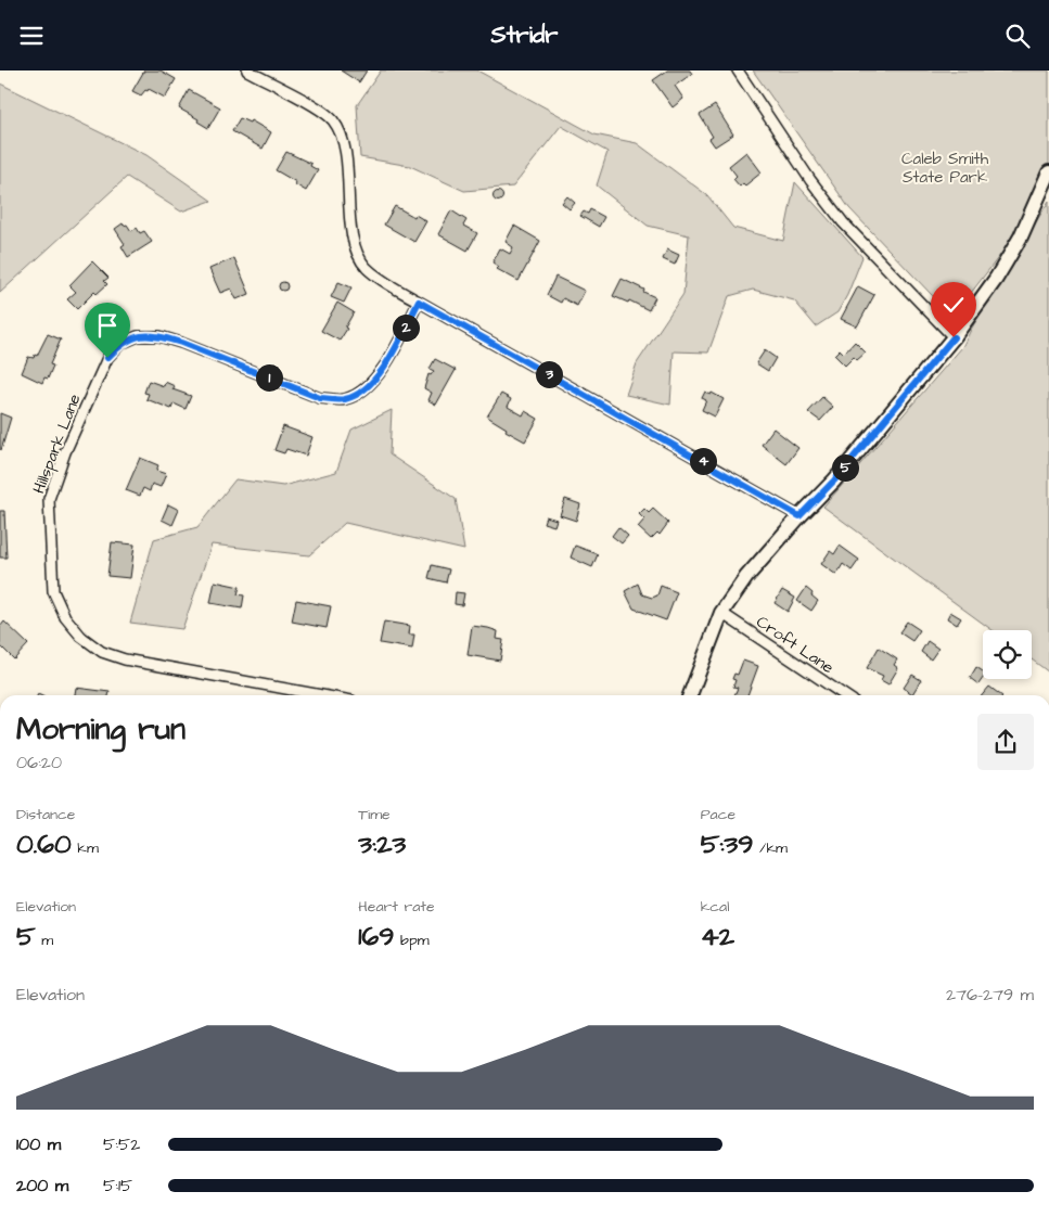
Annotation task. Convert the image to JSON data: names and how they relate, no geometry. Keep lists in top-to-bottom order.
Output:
{
  "streets": {
    "street": ["Hillspark Lane", "Croft Lane"]
  },
  "parks": ["Caleb Smith State Park"],
  "page": {
    "header": "Stridr",
    "pins": [
      "2",
      "3",
      "1",
      "4",
      "5"
    ],
    "heading": ["Morning run", "06:20"],
    "stats": [
      ["Distance", "0.60 km"],
      ["Time", "3:23"],
      ["Pace", "5:39 /km"],
      ["Elevation", "5 m"],
      ["Heart rate", "169 bpm"],
      ["kcal", "42"]
    ],
    "chart": ["Elevation", "276–279 m"],
    "list": [
      {
        "name": "100 m",
        "note": "5:52"
      },
      {
        "name": "200 m",
        "note": "5:15"
      }
    ]
  }
}
